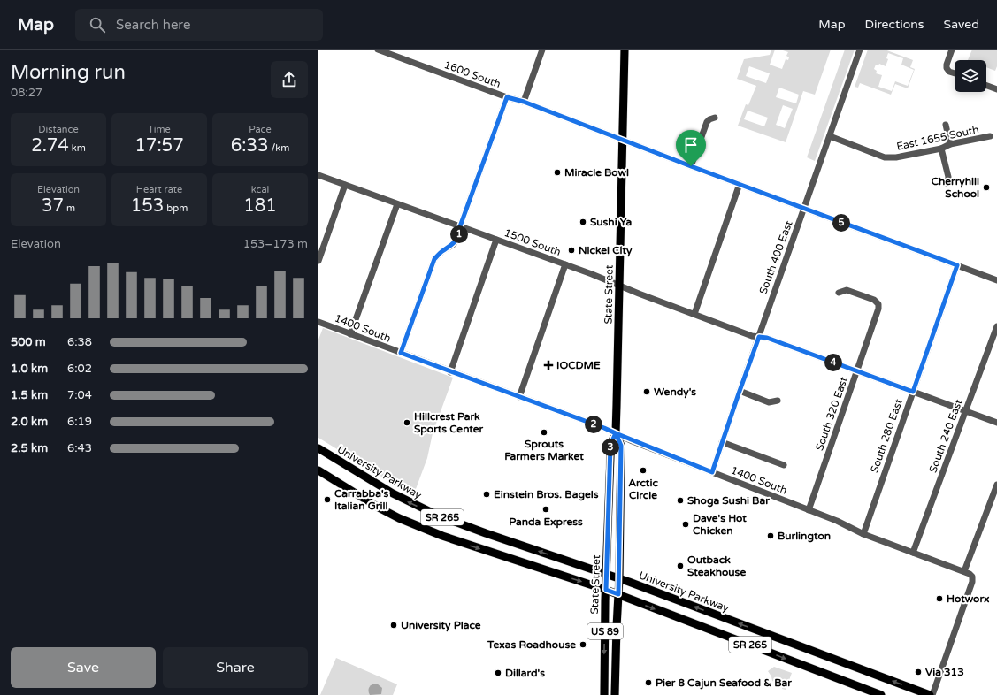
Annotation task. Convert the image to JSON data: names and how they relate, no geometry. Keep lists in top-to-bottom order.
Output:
{
  "streets": {
    "main road": [
      "State Street",
      "University Parkway",
      "SR 265",
      "US 89"
    ],
    "street": [
      "1600 South",
      "East 1655 South",
      "1500 South",
      "South 400 East",
      "1400 South",
      "South 320 East",
      "South 280 East",
      "South 240 East"
    ]
  },
  "crossings": [
    ["1600 South", "South 400 East"],
    ["1600 South", "State Street"],
    ["1600 South", "South 280 East"],
    ["East 1655 South", "South 400 East"],
    ["1500 South", "South 400 East"],
    ["1500 South", "State Street"],
    ["1500 South", "South 320 East"],
    ["1500 South", "South 280 East"],
    ["1500 South", "South 240 East"],
    ["South 400 East", "1400 South"],
    ["State Street", "1400 South"],
    ["State Street", "University Parkway"],
    ["State Street", "SR 265"],
    ["1400 South", "South 320 East"],
    ["1400 South", "South 280 East"],
    ["1400 South", "South 240 East"]
  ],
  "places": {
    "other": [
      "Miracle Bowl",
      "Cherryhill School",
      "Sushi Ya",
      "Nickel City",
      "Wendy's",
      "Hillcrest Park Sports Center",
      "Sprouts Farmers Market",
      "Arctic Circle",
      "Einstein Bros. Bagels",
      "Carrabba's Italian Grill",
      "Shoga Sushi Bar",
      "Panda Express",
      "Dave's Hot Chicken",
      "Burlington",
      "Outback Steakhouse",
      "Hotworx",
      "University Place",
      "Texas Roadhouse",
      "Via 313",
      "Dillard's",
      "Pier 8 Cajun Seafood & Bar"
    ],
    "health": ["IOCDME"]
  },
  "page": {
    "header": "Map",
    "search": "Search here",
    "nav": ["Map", "Directions", "Saved"],
    "heading": ["Morning run", "08:27"],
    "stats": [
      ["Distance", "2.74 km"],
      ["Time", "17:57"],
      ["Pace", "6:33 /km"],
      ["Elevation", "37 m"],
      ["Heart rate", "153 bpm"],
      ["kcal", "181"]
    ],
    "pins": [
      "5",
      "1",
      "4",
      "2",
      "3"
    ],
    "chart": ["Elevation", "153–173 m"],
    "list": [
      {
        "name": "500 m",
        "note": "6:38"
      },
      {
        "name": "1.0 km",
        "note": "6:02"
      },
      {
        "name": "1.5 km",
        "note": "7:04"
      },
      {
        "name": "2.0 km",
        "note": "6:19"
      },
      {
        "name": "2.5 km",
        "note": "6:43"
      }
    ],
    "buttons": ["Save", "Share"]
  }
}
